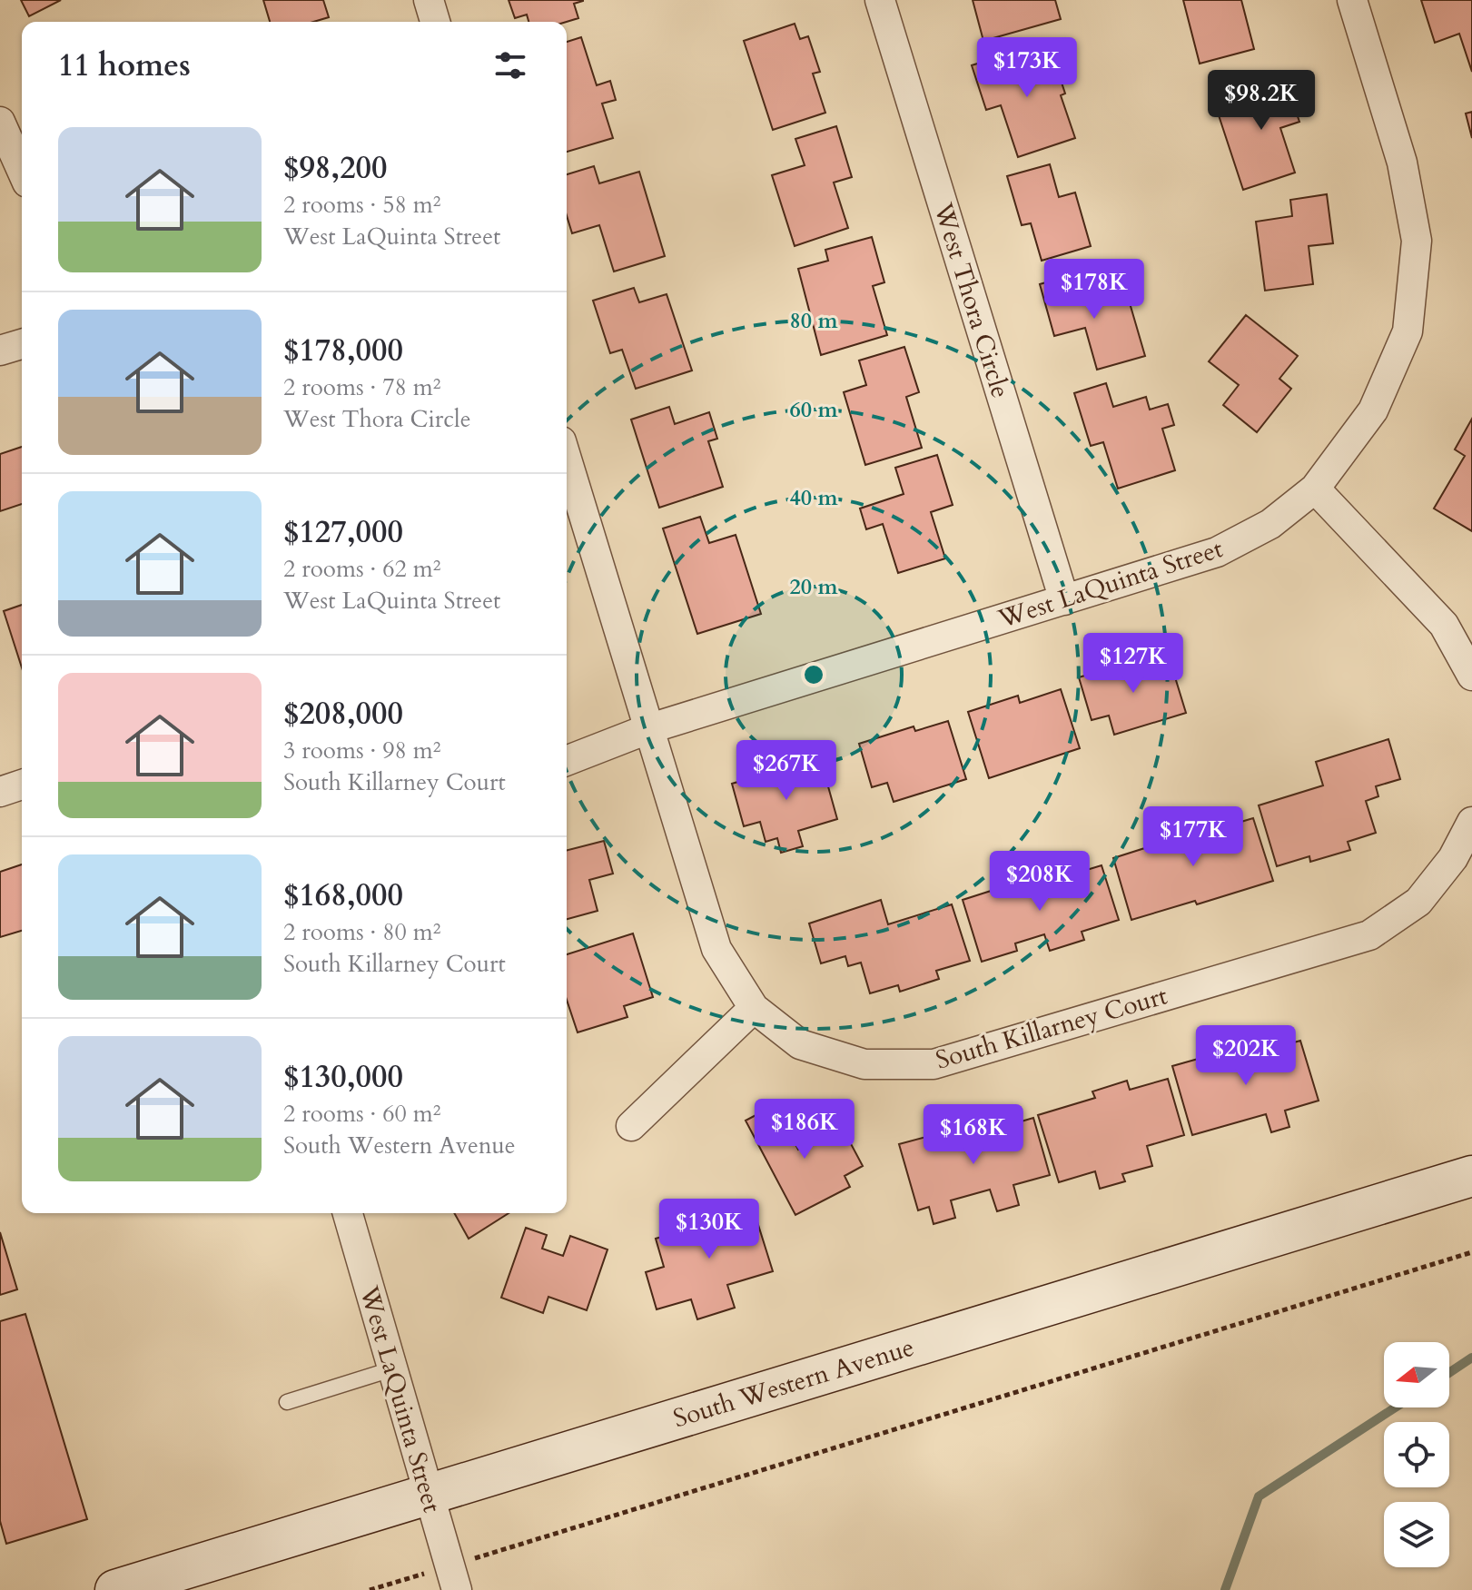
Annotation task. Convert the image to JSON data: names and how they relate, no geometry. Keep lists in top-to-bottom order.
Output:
{
  "streets": {
    "street": [
      "West Thora Circle",
      "West LaQuinta Street",
      "South Killarney Court",
      "South Western Avenue"
    ]
  },
  "crossings": [
    ["West Thora Circle", "West LaQuinta Street"],
    ["West LaQuinta Street", "South Killarney Court"],
    ["West LaQuinta Street", "South Western Avenue"]
  ],
  "north": "left",
  "page": {
    "heading": "11 homes",
    "price": [
      "$173K",
      "$98.2K",
      "$178K",
      "$127K",
      "$267K",
      "$177K",
      "$208K",
      "$202K",
      "$186K",
      "$168K",
      "$130K"
    ],
    "list": [
      {
        "name": "$98,200",
        "note": "2 rooms · 58 m² · West LaQuinta Street"
      },
      {
        "name": "$178,000",
        "note": "2 rooms · 78 m² · West Thora Circle"
      },
      {
        "name": "$127,000",
        "note": "2 rooms · 62 m² · West LaQuinta Street"
      },
      {
        "name": "$208,000",
        "note": "3 rooms · 98 m² · South Killarney Court"
      },
      {
        "name": "$168,000",
        "note": "2 rooms · 80 m² · South Killarney Court"
      },
      {
        "name": "$130,000",
        "note": "2 rooms · 60 m² · South Western Avenue"
      }
    ]
  },
  "rings": [
    "80 m",
    "60 m",
    "40 m",
    "20 m"
  ]
}
